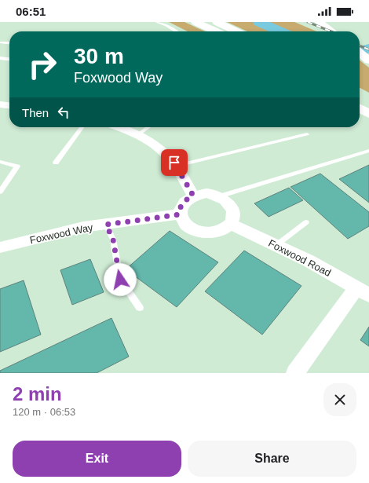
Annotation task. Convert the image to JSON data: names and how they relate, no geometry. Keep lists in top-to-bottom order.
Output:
{
  "streets": {
    "street": ["Foxwood Way", "Foxwood Road"]
  },
  "crossings": [
    ["Foxwood Way", "Foxwood Road"]
  ],
  "page": {
    "status": "06:51",
    "turn": ["30 m", "Foxwood Way"],
    "then": "Then",
    "heading": ["2 min", "120 m · 06:53"],
    "buttons": ["Exit", "Share"]
  }
}
